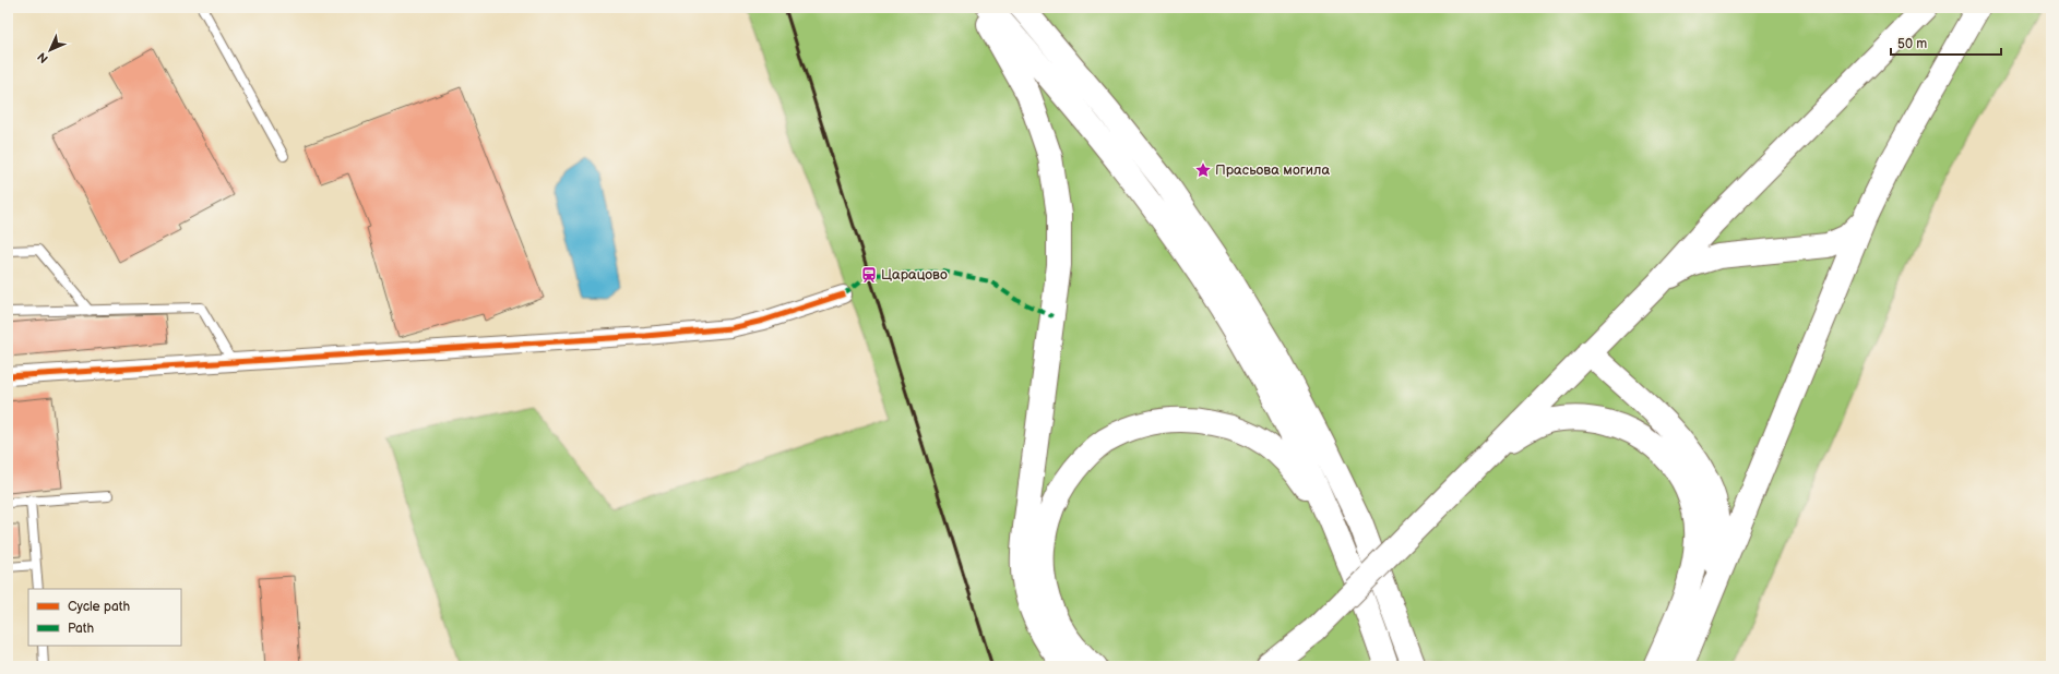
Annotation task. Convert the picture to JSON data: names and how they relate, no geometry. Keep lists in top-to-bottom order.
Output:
{
  "places": {
    "place": ["Прасьова могила"],
    "station": ["Царацово"]
  },
  "legend": ["Cycle path", "Path"],
  "scale_bar": "50 m",
  "north": "bottom left"
}
